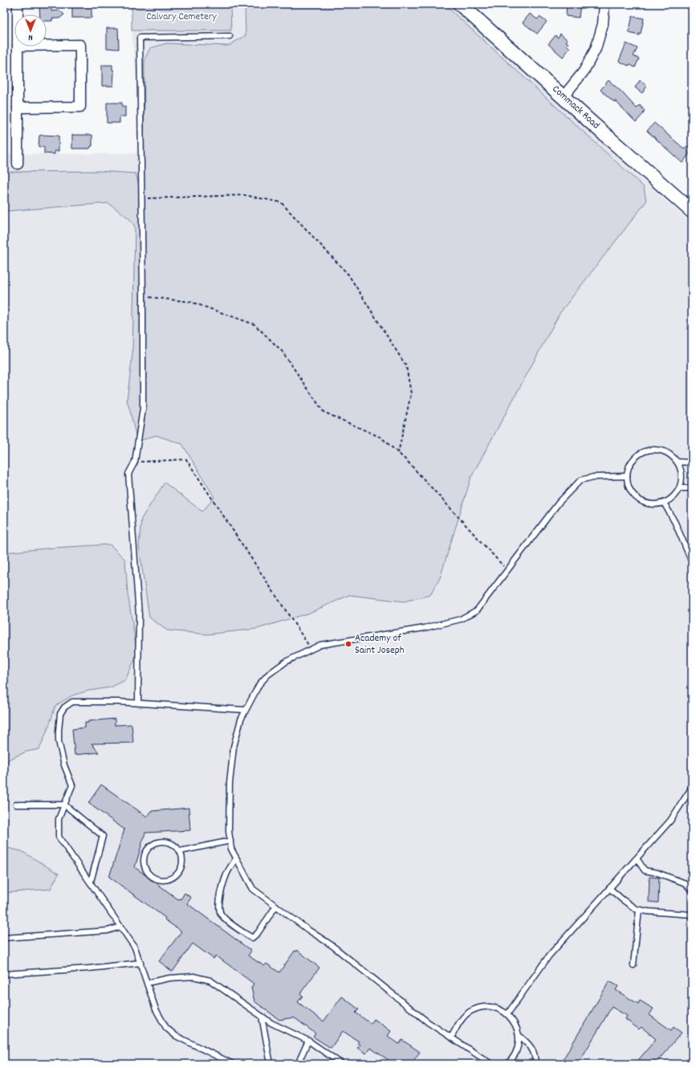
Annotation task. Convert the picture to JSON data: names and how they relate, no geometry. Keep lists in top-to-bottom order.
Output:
{
  "streets": {
    "street": ["Commack Road"]
  },
  "parks": ["Calvary Cemetery"],
  "places": ["Academy of Saint Joseph"],
  "north": "bottom"
}
